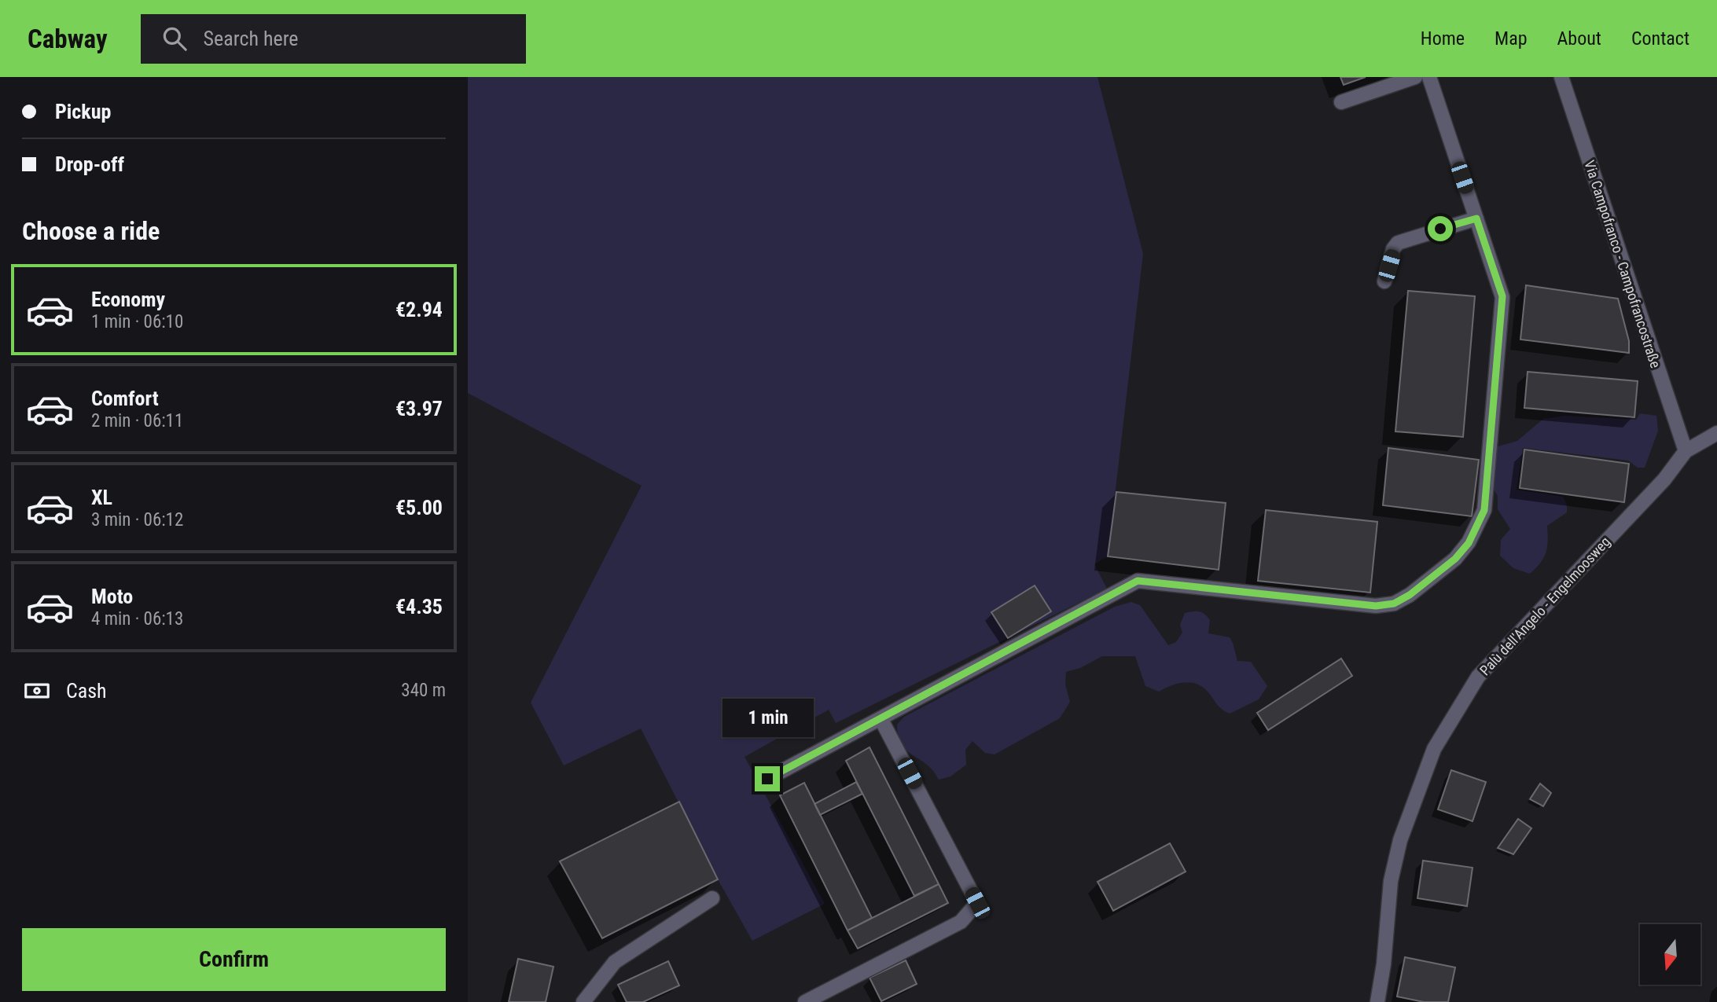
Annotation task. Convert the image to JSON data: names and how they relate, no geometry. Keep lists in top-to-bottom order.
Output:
{
  "streets": {
    "street": ["Via Campofranco - Campofrancostraße", "Palù dell'Angelo - Engelmoosweg"]
  },
  "crossings": [
    ["Via Campofranco - Campofrancostraße", "Palù dell'Angelo - Engelmoosweg"]
  ],
  "north": "bottom",
  "page": {
    "header": "Cabway",
    "search": "Search here",
    "nav": [
      "Home",
      "Map",
      "About",
      "Contact"
    ],
    "banner": ["Pickup", "Drop-off"],
    "heading": "Choose a ride",
    "list": [
      {
        "name": "Economy",
        "note": "1 min · 06:10",
        "value": "€2.94"
      },
      {
        "name": "Comfort",
        "note": "2 min · 06:11",
        "value": "€3.97"
      },
      {
        "name": "XL",
        "note": "3 min · 06:12",
        "value": "€5.00"
      },
      {
        "name": "Moto",
        "note": "4 min · 06:13",
        "value": "€4.35"
      }
    ],
    "pay": ["Cash", "340 m"],
    "bubble": "1 min",
    "buttons": "Confirm"
  }
}
